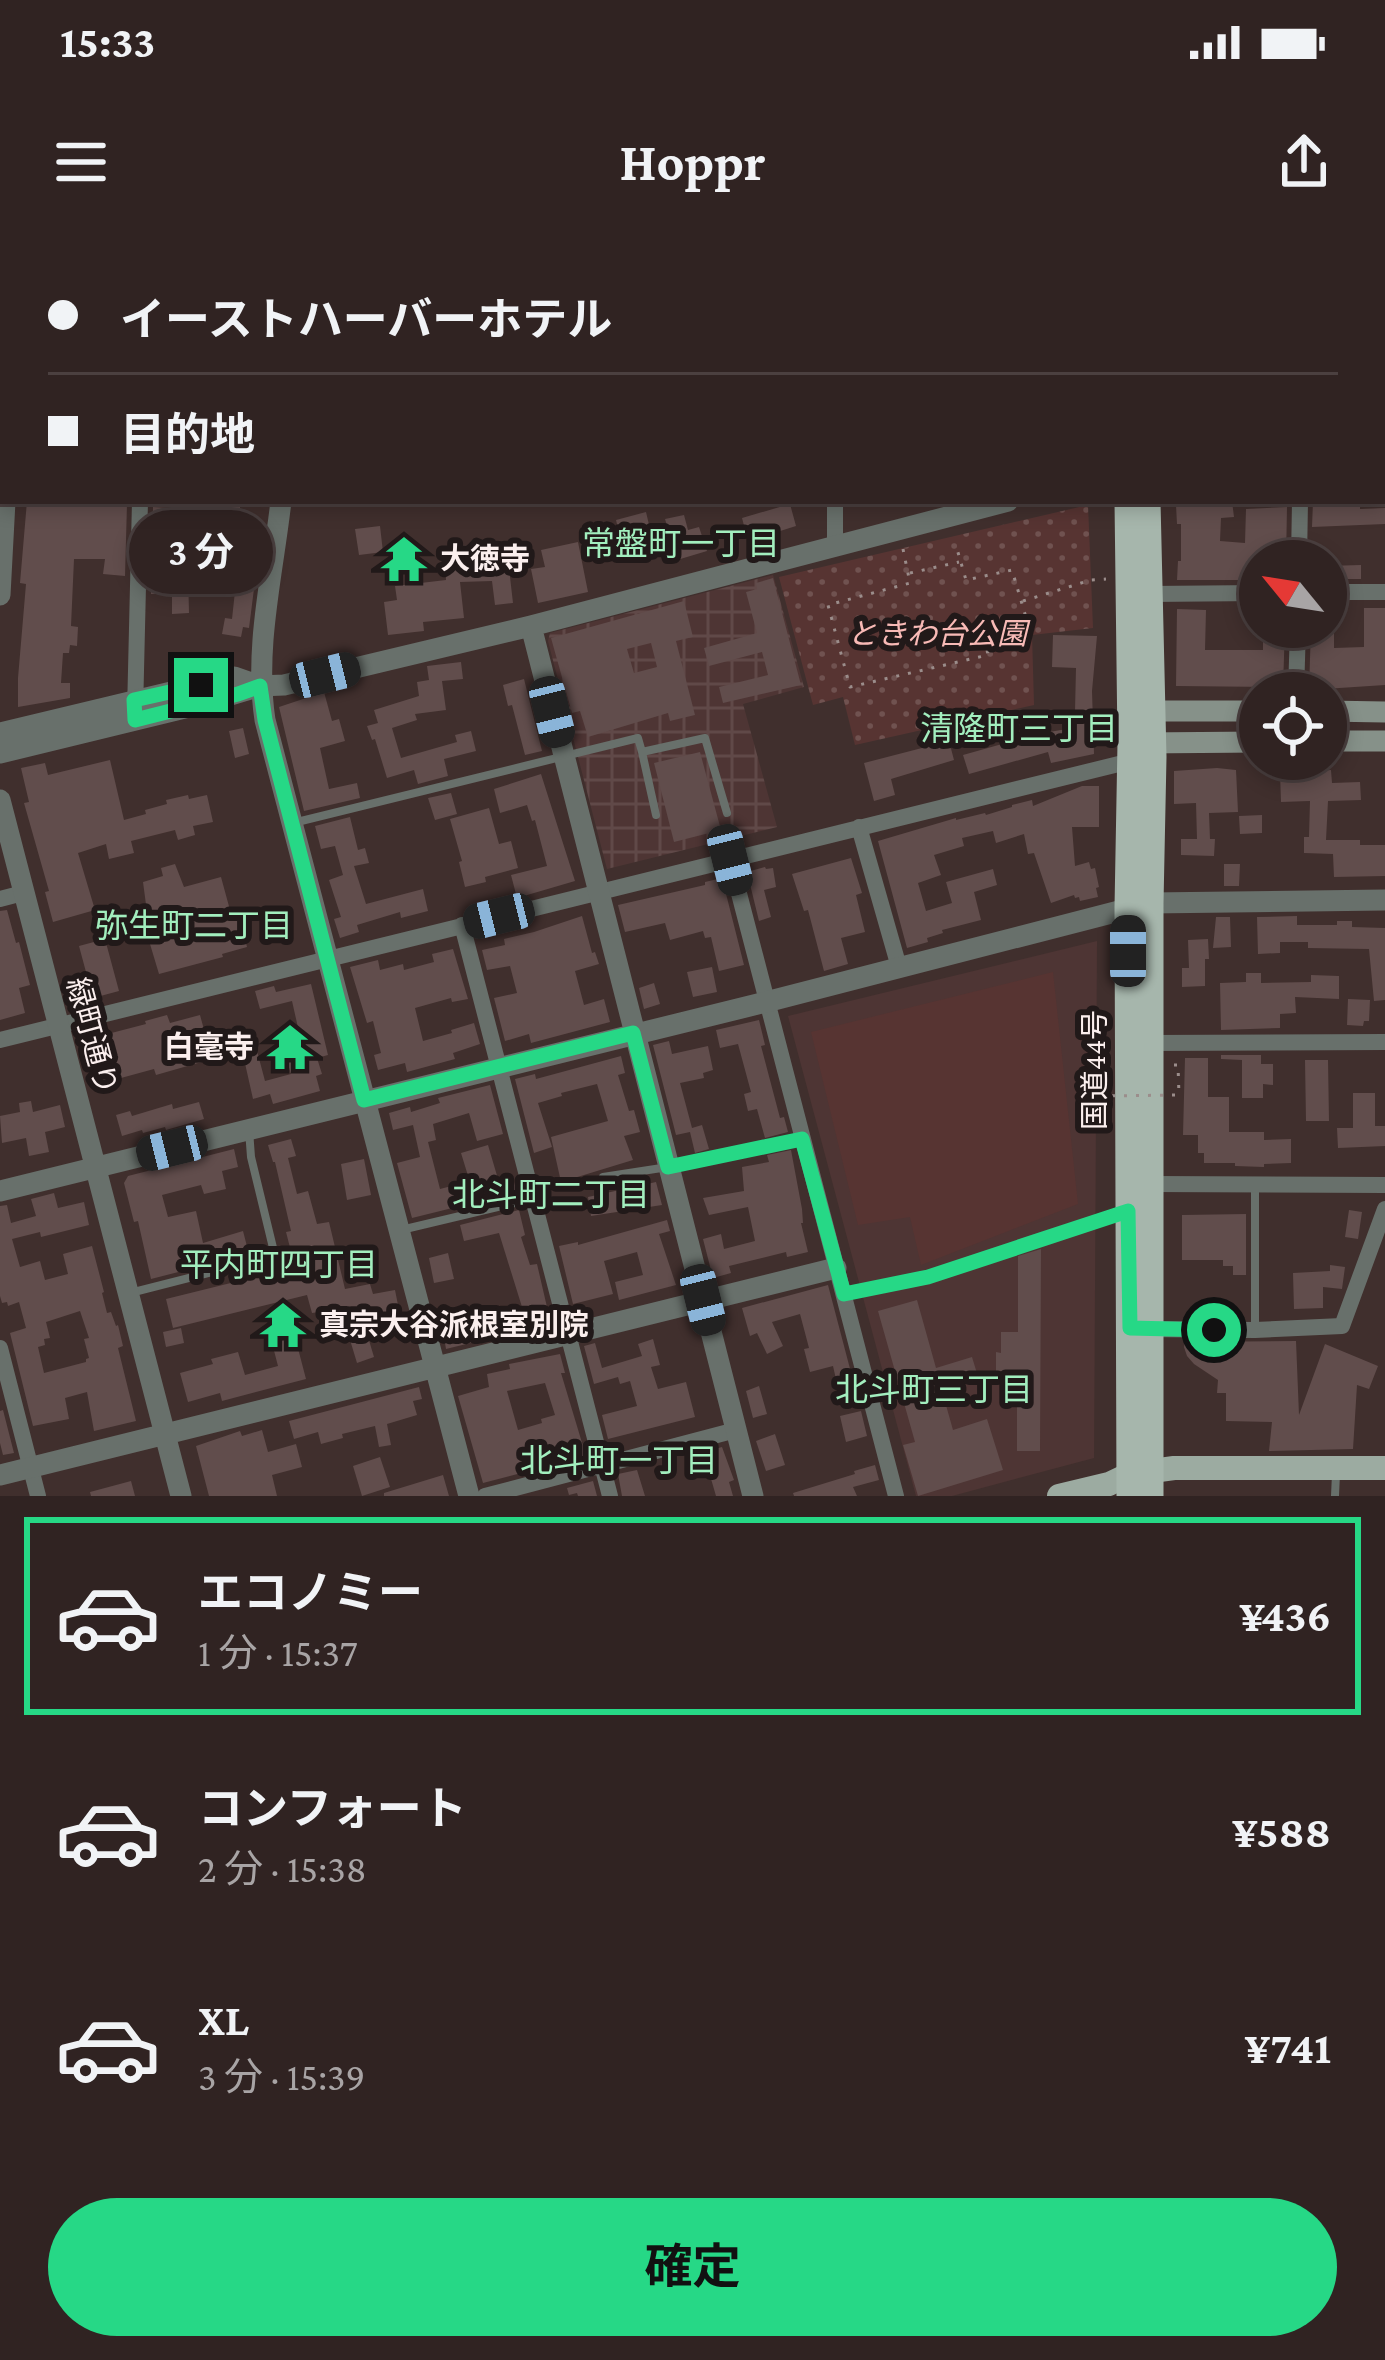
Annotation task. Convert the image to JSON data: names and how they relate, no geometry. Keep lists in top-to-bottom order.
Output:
{
  "streets": {
    "highway": ["国道44号"],
    "street": ["緑町通り"]
  },
  "districts": [
    "常盤町一丁目",
    "清隆町三丁目",
    "弥生町二丁目",
    "北斗町二丁目",
    "平内町四丁目",
    "北斗町三丁目",
    "北斗町一丁目"
  ],
  "parks": ["ときわ台公園"],
  "places": {
    "temple": ["大徳寺", "白毫寺", "真宗大谷派根室別院"]
  },
  "north": "top left",
  "page": {
    "status": "15:33",
    "header": "Hoppr",
    "banner": ["イーストハーバーホテル", "目的地"],
    "bubble": "3 分",
    "list": [
      {
        "name": "エコノミー",
        "note": "1 分 · 15:37",
        "value": "¥436"
      },
      {
        "name": "コンフォート",
        "note": "2 分 · 15:38",
        "value": "¥588"
      },
      {
        "name": "XL",
        "note": "3 分 · 15:39",
        "value": "¥741"
      }
    ],
    "buttons": "確定"
  }
}
